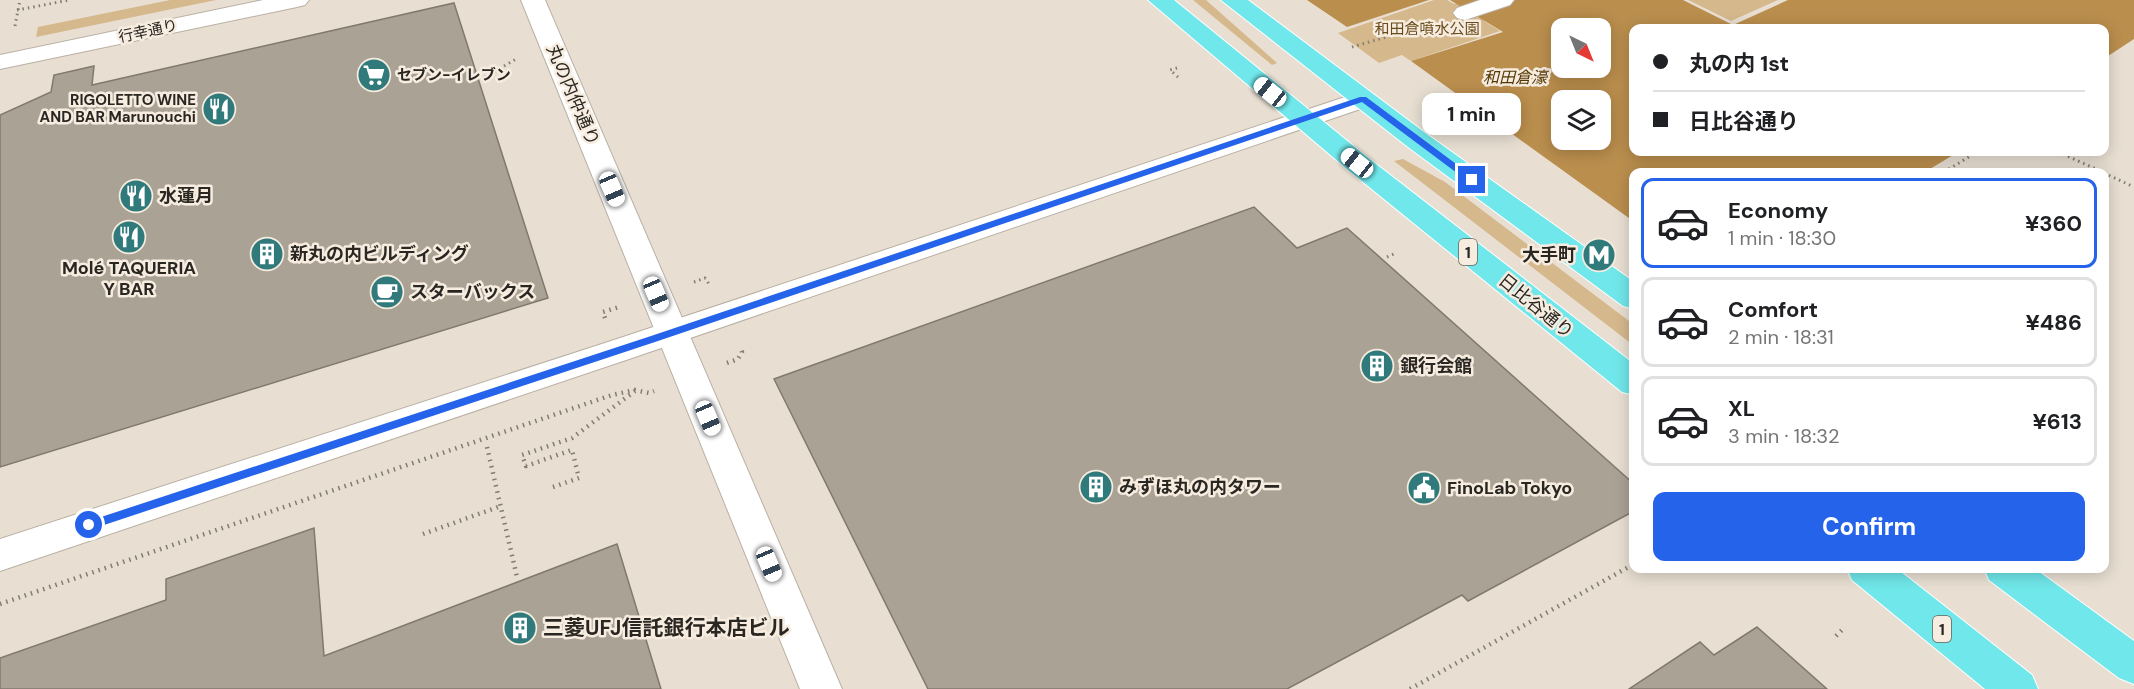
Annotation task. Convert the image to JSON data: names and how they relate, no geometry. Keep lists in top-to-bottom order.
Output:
{
  "streets": {
    "highway": ["1", "日比谷通り"],
    "street": ["行幸通り", "丸の内仲通り"]
  },
  "water": ["和田倉濠"],
  "parks": ["和田倉噴水公園"],
  "places": {
    "supermarket": ["セブン-イレブン"],
    "restaurant": ["RIGOLETTO WINE AND BAR Marunouchi", "水蓮月", "Molé TAQUERIA Y BAR"],
    "building": [
      "新丸の内ビルディング",
      "銀行会館",
      "みずほ丸の内タワー",
      "三菱UFJ信託銀行本店ビル"
    ],
    "metro station": ["大手町"],
    "cafe": ["スターバックス"],
    "public building": ["FinoLab Tokyo"]
  },
  "north": "bottom right",
  "page": {
    "banner": ["丸の内 1st", "日比谷通り"],
    "bubble": "1 min",
    "list": [
      {
        "name": "Economy",
        "note": "1 min · 18:30",
        "value": "¥360"
      },
      {
        "name": "Comfort",
        "note": "2 min · 18:31",
        "value": "¥486"
      },
      {
        "name": "XL",
        "note": "3 min · 18:32",
        "value": "¥613"
      }
    ],
    "buttons": "Confirm"
  }
}
